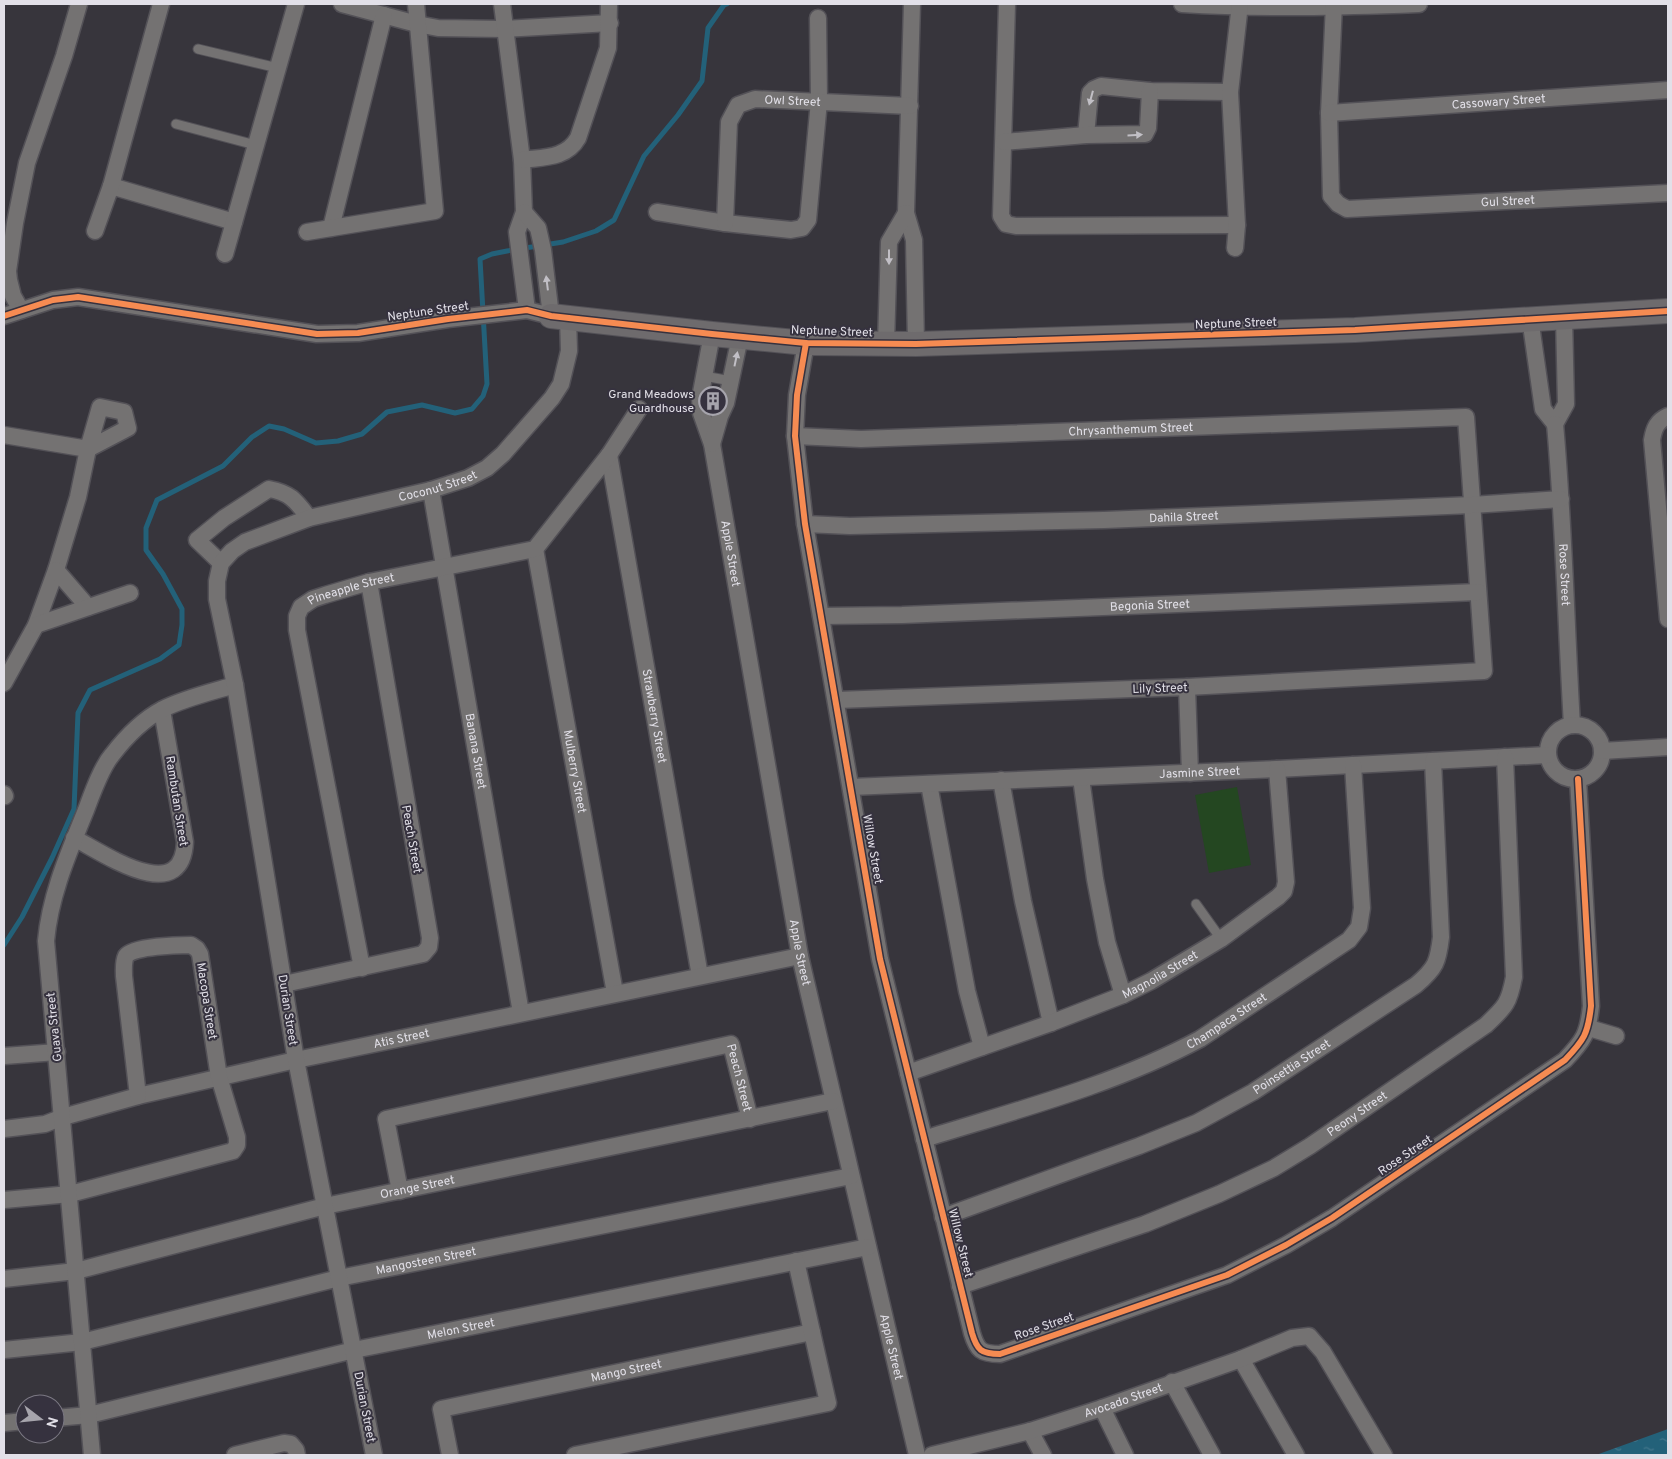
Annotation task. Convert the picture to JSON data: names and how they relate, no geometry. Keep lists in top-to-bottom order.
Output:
{
  "streets": {
    "street": [
      "Owl Street",
      "Cassowary Street",
      "Gul Street",
      "Neptune Street",
      "Chrysanthemum Street",
      "Coconut Street",
      "Dahila Street",
      "Apple Street",
      "Rose Street",
      "Pineapple Street",
      "Begonia Street",
      "Lily Street",
      "Strawberry Street",
      "Banana Street",
      "Mulberry Street",
      "Jasmine Street",
      "Rambutan Street",
      "Peach Street",
      "Willow Street",
      "Magnolia Street",
      "Macopa Street",
      "Durian Street",
      "Champaca Street",
      "Guava Street",
      "Atis Street",
      "Poinsettia Street",
      "Peony Street",
      "Orange Street",
      "Mangosteen Street",
      "Melon Street",
      "Mango Street",
      "Avocado Street"
    ]
  },
  "crossings": [
    ["Cassowary Street", "Gul Street"],
    ["Neptune Street", "Coconut Street"],
    ["Neptune Street", "Apple Street"],
    ["Neptune Street", "Rose Street"],
    ["Neptune Street", "Willow Street"],
    ["Chrysanthemum Street", "Dahila Street"],
    ["Chrysanthemum Street", "Willow Street"],
    ["Coconut Street", "Banana Street"],
    ["Coconut Street", "Durian Street"],
    ["Dahila Street", "Rose Street"],
    ["Dahila Street", "Willow Street"],
    ["Apple Street", "Atis Street"],
    ["Apple Street", "Orange Street"],
    ["Apple Street", "Mangosteen Street"],
    ["Apple Street", "Melon Street"],
    ["Rose Street", "Jasmine Street"],
    ["Rose Street", "Willow Street"],
    ["Pineapple Street", "Banana Street"],
    ["Pineapple Street", "Mulberry Street"],
    ["Pineapple Street", "Peach Street"],
    ["Begonia Street", "Lily Street"],
    ["Begonia Street", "Willow Street"],
    ["Lily Street", "Willow Street"],
    ["Strawberry Street", "Atis Street"],
    ["Banana Street", "Atis Street"],
    ["Mulberry Street", "Atis Street"],
    ["Jasmine Street", "Willow Street"],
    ["Jasmine Street", "Magnolia Street"],
    ["Jasmine Street", "Champaca Street"],
    ["Jasmine Street", "Poinsettia Street"],
    ["Jasmine Street", "Peony Street"],
    ["Rambutan Street", "Guava Street"],
    ["Peach Street", "Durian Street"],
    ["Peach Street", "Orange Street"],
    ["Willow Street", "Magnolia Street"],
    ["Willow Street", "Champaca Street"],
    ["Willow Street", "Poinsettia Street"],
    ["Willow Street", "Peony Street"],
    ["Macopa Street", "Guava Street"],
    ["Macopa Street", "Atis Street"],
    ["Durian Street", "Guava Street"],
    ["Durian Street", "Atis Street"],
    ["Durian Street", "Orange Street"],
    ["Durian Street", "Mangosteen Street"],
    ["Durian Street", "Melon Street"],
    ["Guava Street", "Atis Street"],
    ["Guava Street", "Orange Street"],
    ["Guava Street", "Mangosteen Street"],
    ["Guava Street", "Melon Street"]
  ],
  "places": {
    "building": ["Grand Meadows Guardhouse"]
  },
  "north": "right"
}
